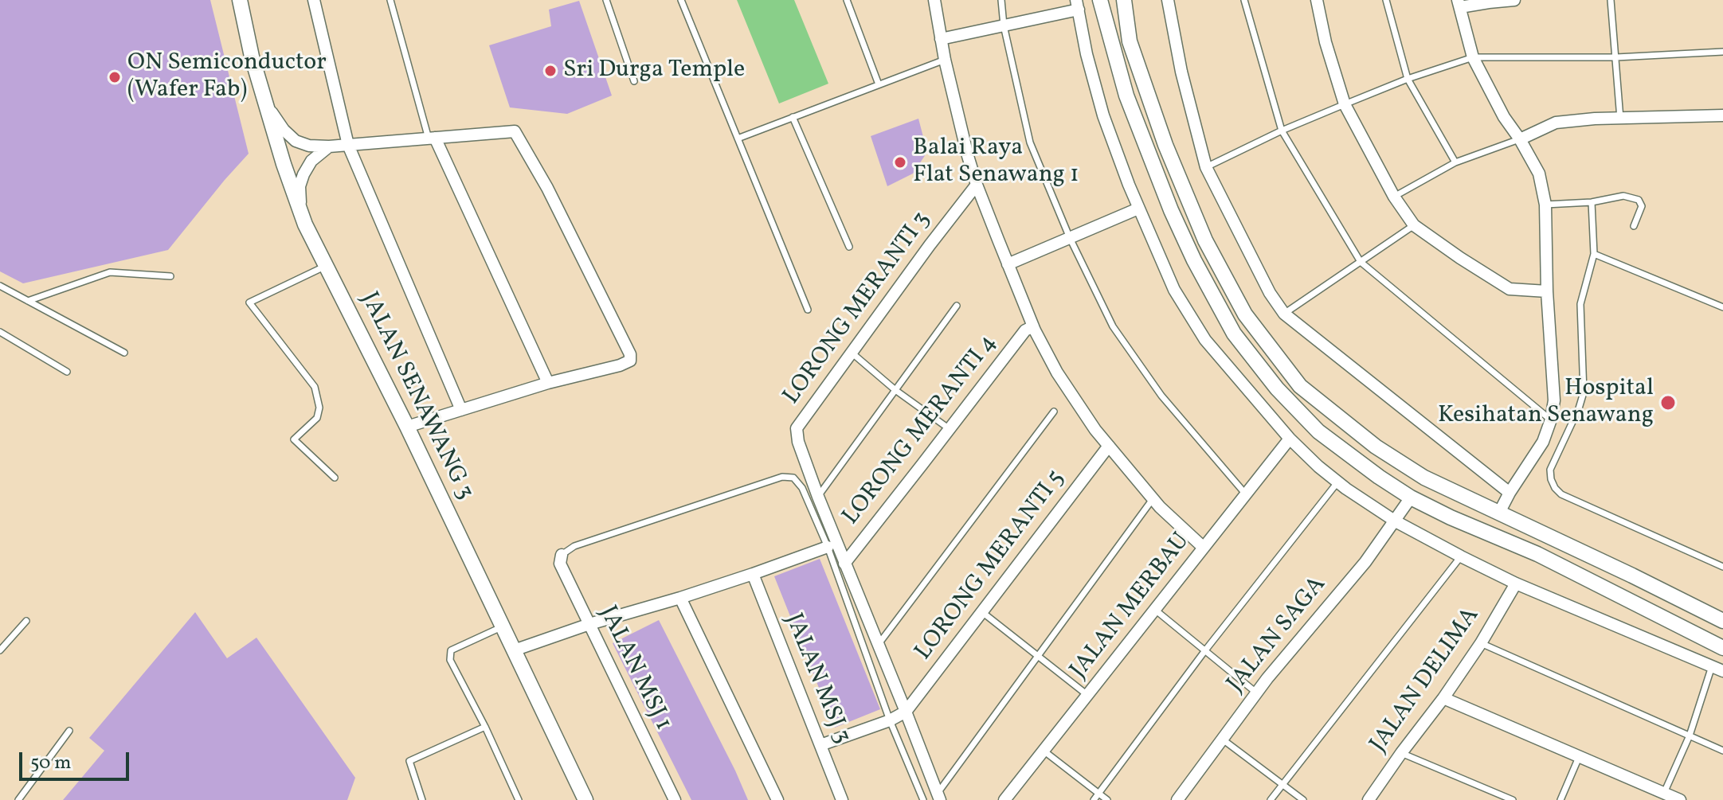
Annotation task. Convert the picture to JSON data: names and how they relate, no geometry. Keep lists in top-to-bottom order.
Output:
{
  "streets": {
    "street": [
      "LORONG MERANTI 3",
      "JALAN SENAWANG 3",
      "LORONG MERANTI 4",
      "LORONG MERANTI 5",
      "JALAN MERBAU",
      "JALAN SAGA",
      "JALAN MSJ 1",
      "JALAN MSJ 3",
      "JALAN DELIMA"
    ]
  },
  "places": [
    "Sri Durga Temple",
    "ON Semiconductor (Wafer Fab)",
    "Balai Raya Flat Senawang 1",
    "Hospital Kesihatan Senawang"
  ],
  "scale_bar": "50 m"
}
